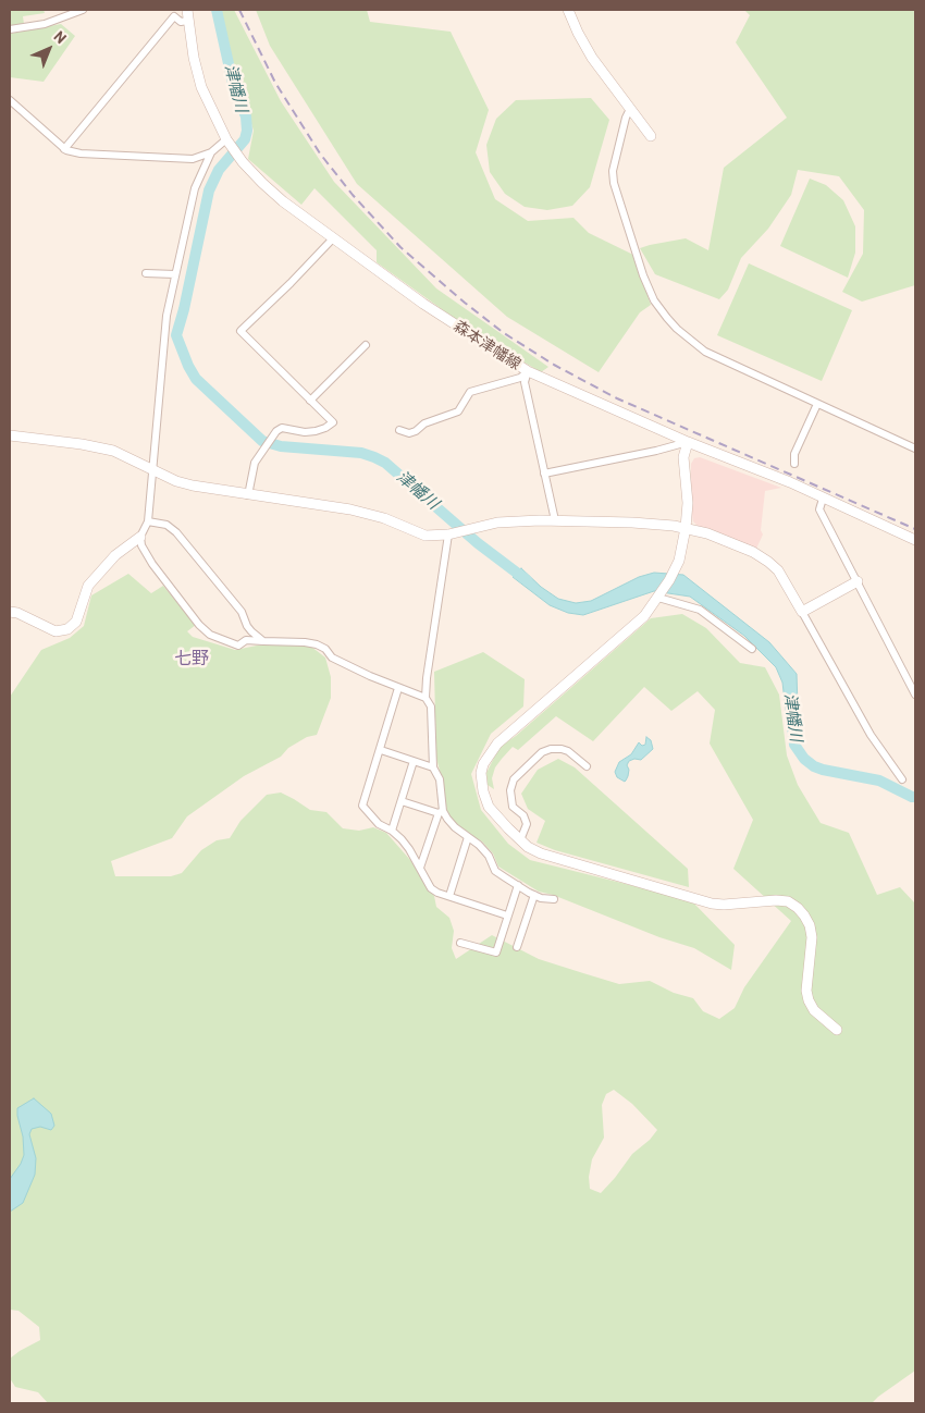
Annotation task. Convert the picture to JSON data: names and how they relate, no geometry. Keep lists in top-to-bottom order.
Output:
{
  "streets": {
    "street": ["森本津幡線"]
  },
  "districts": ["七野"],
  "water": ["津幡川"],
  "north": "top right"
}
